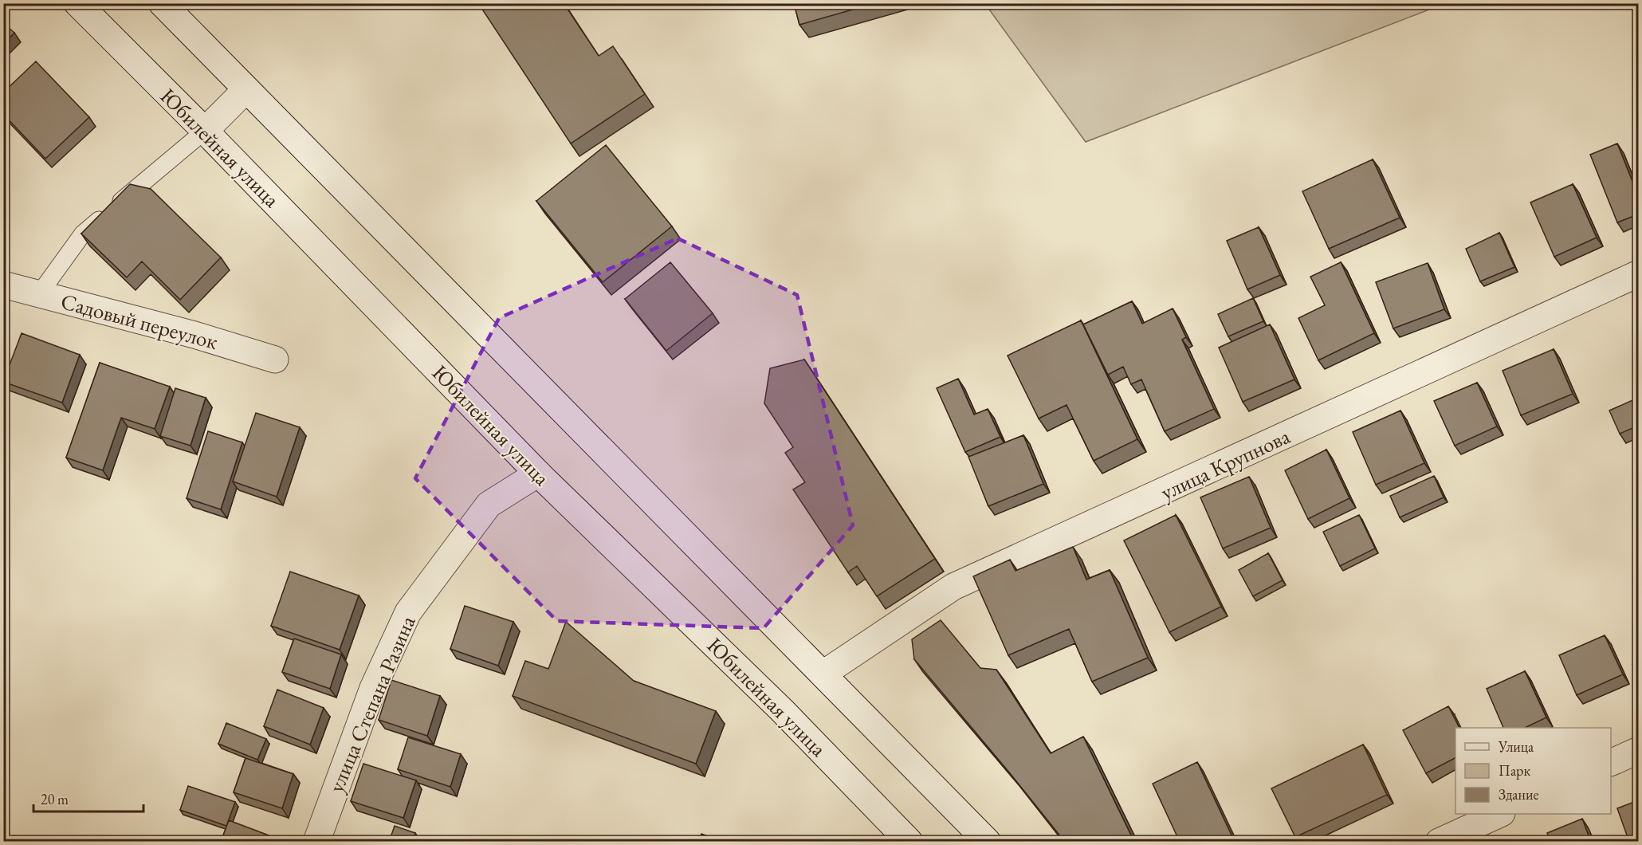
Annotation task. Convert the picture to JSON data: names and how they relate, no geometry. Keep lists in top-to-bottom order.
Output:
{
  "streets": {
    "main road": [
      "Юбилейная улица",
      "Садовый переулок",
      "улица Крупнова",
      "улица Степана Разина"
    ]
  },
  "crossings": [
    ["Юбилейная улица", "улица Степана Разина"]
  ],
  "legend": ["Улица", "Парк", "Здание"],
  "scale_bar": "20 m"
}
